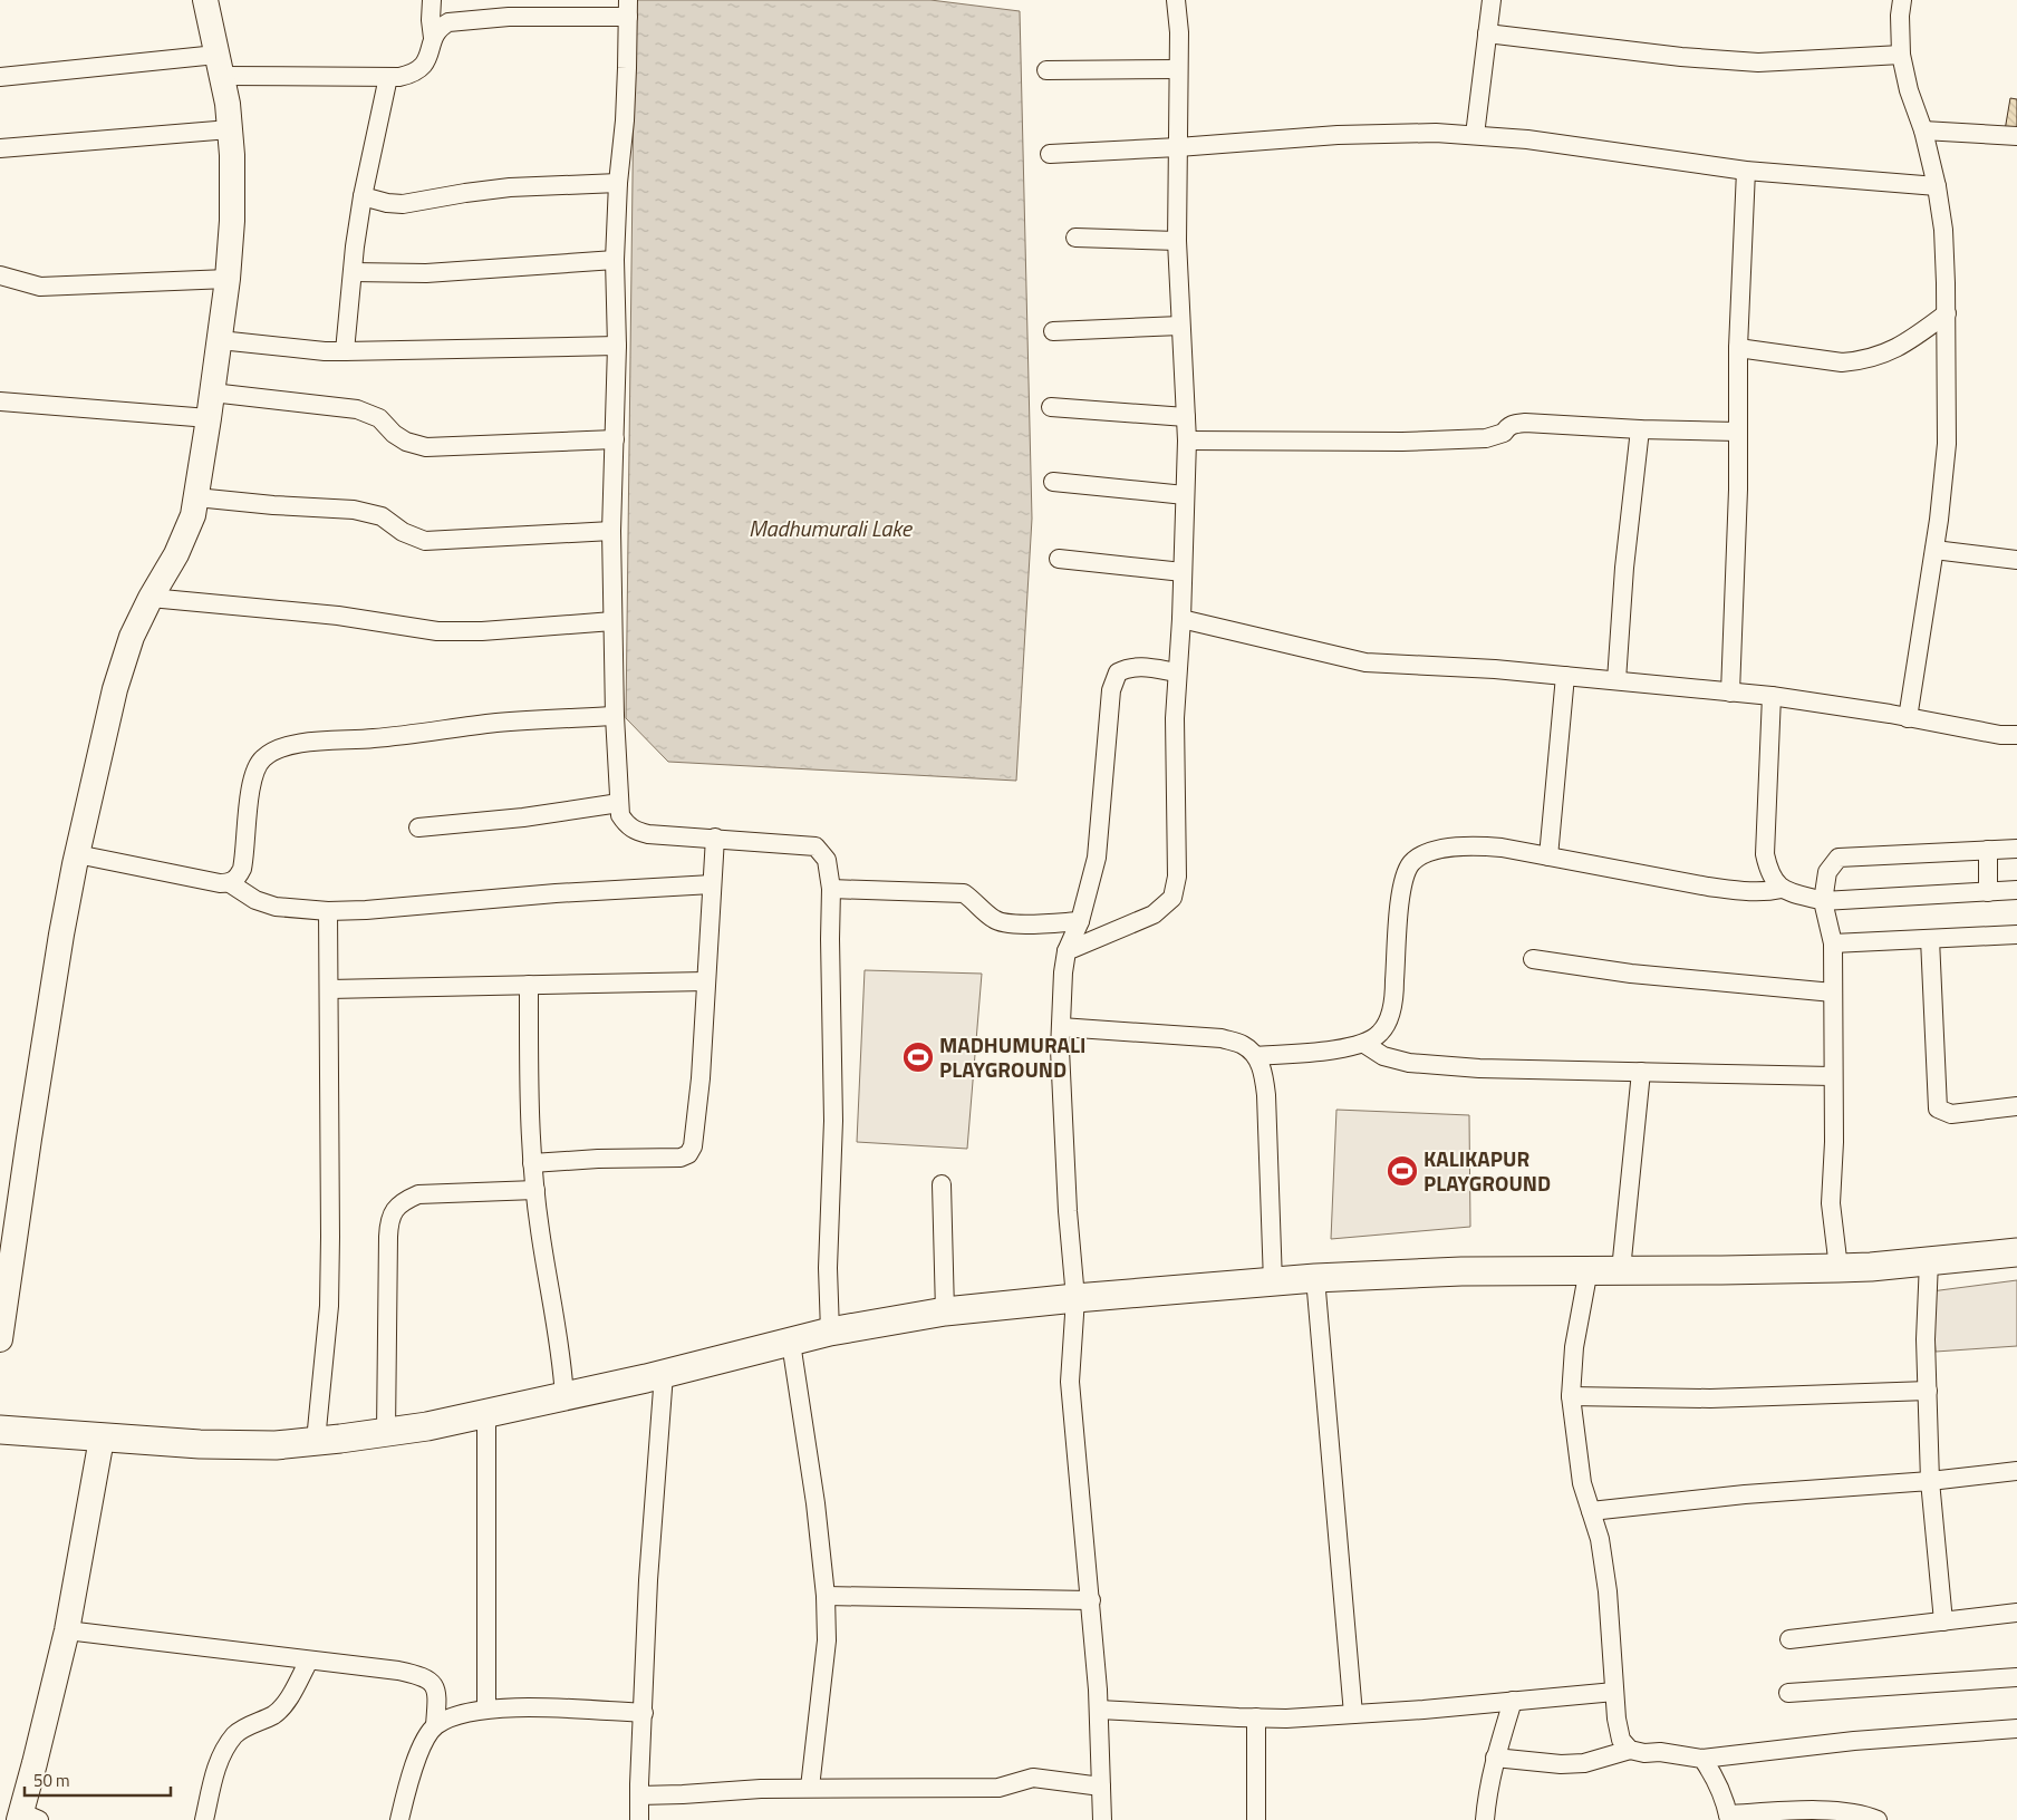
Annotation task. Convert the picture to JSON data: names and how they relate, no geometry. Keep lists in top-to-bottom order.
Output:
{
  "water": ["Madhumurali Lake"],
  "places": {
    "sports": ["MADHUMURALI PLAYGROUND", "KALIKAPUR PLAYGROUND"]
  },
  "scale_bar": "50 m"
}
